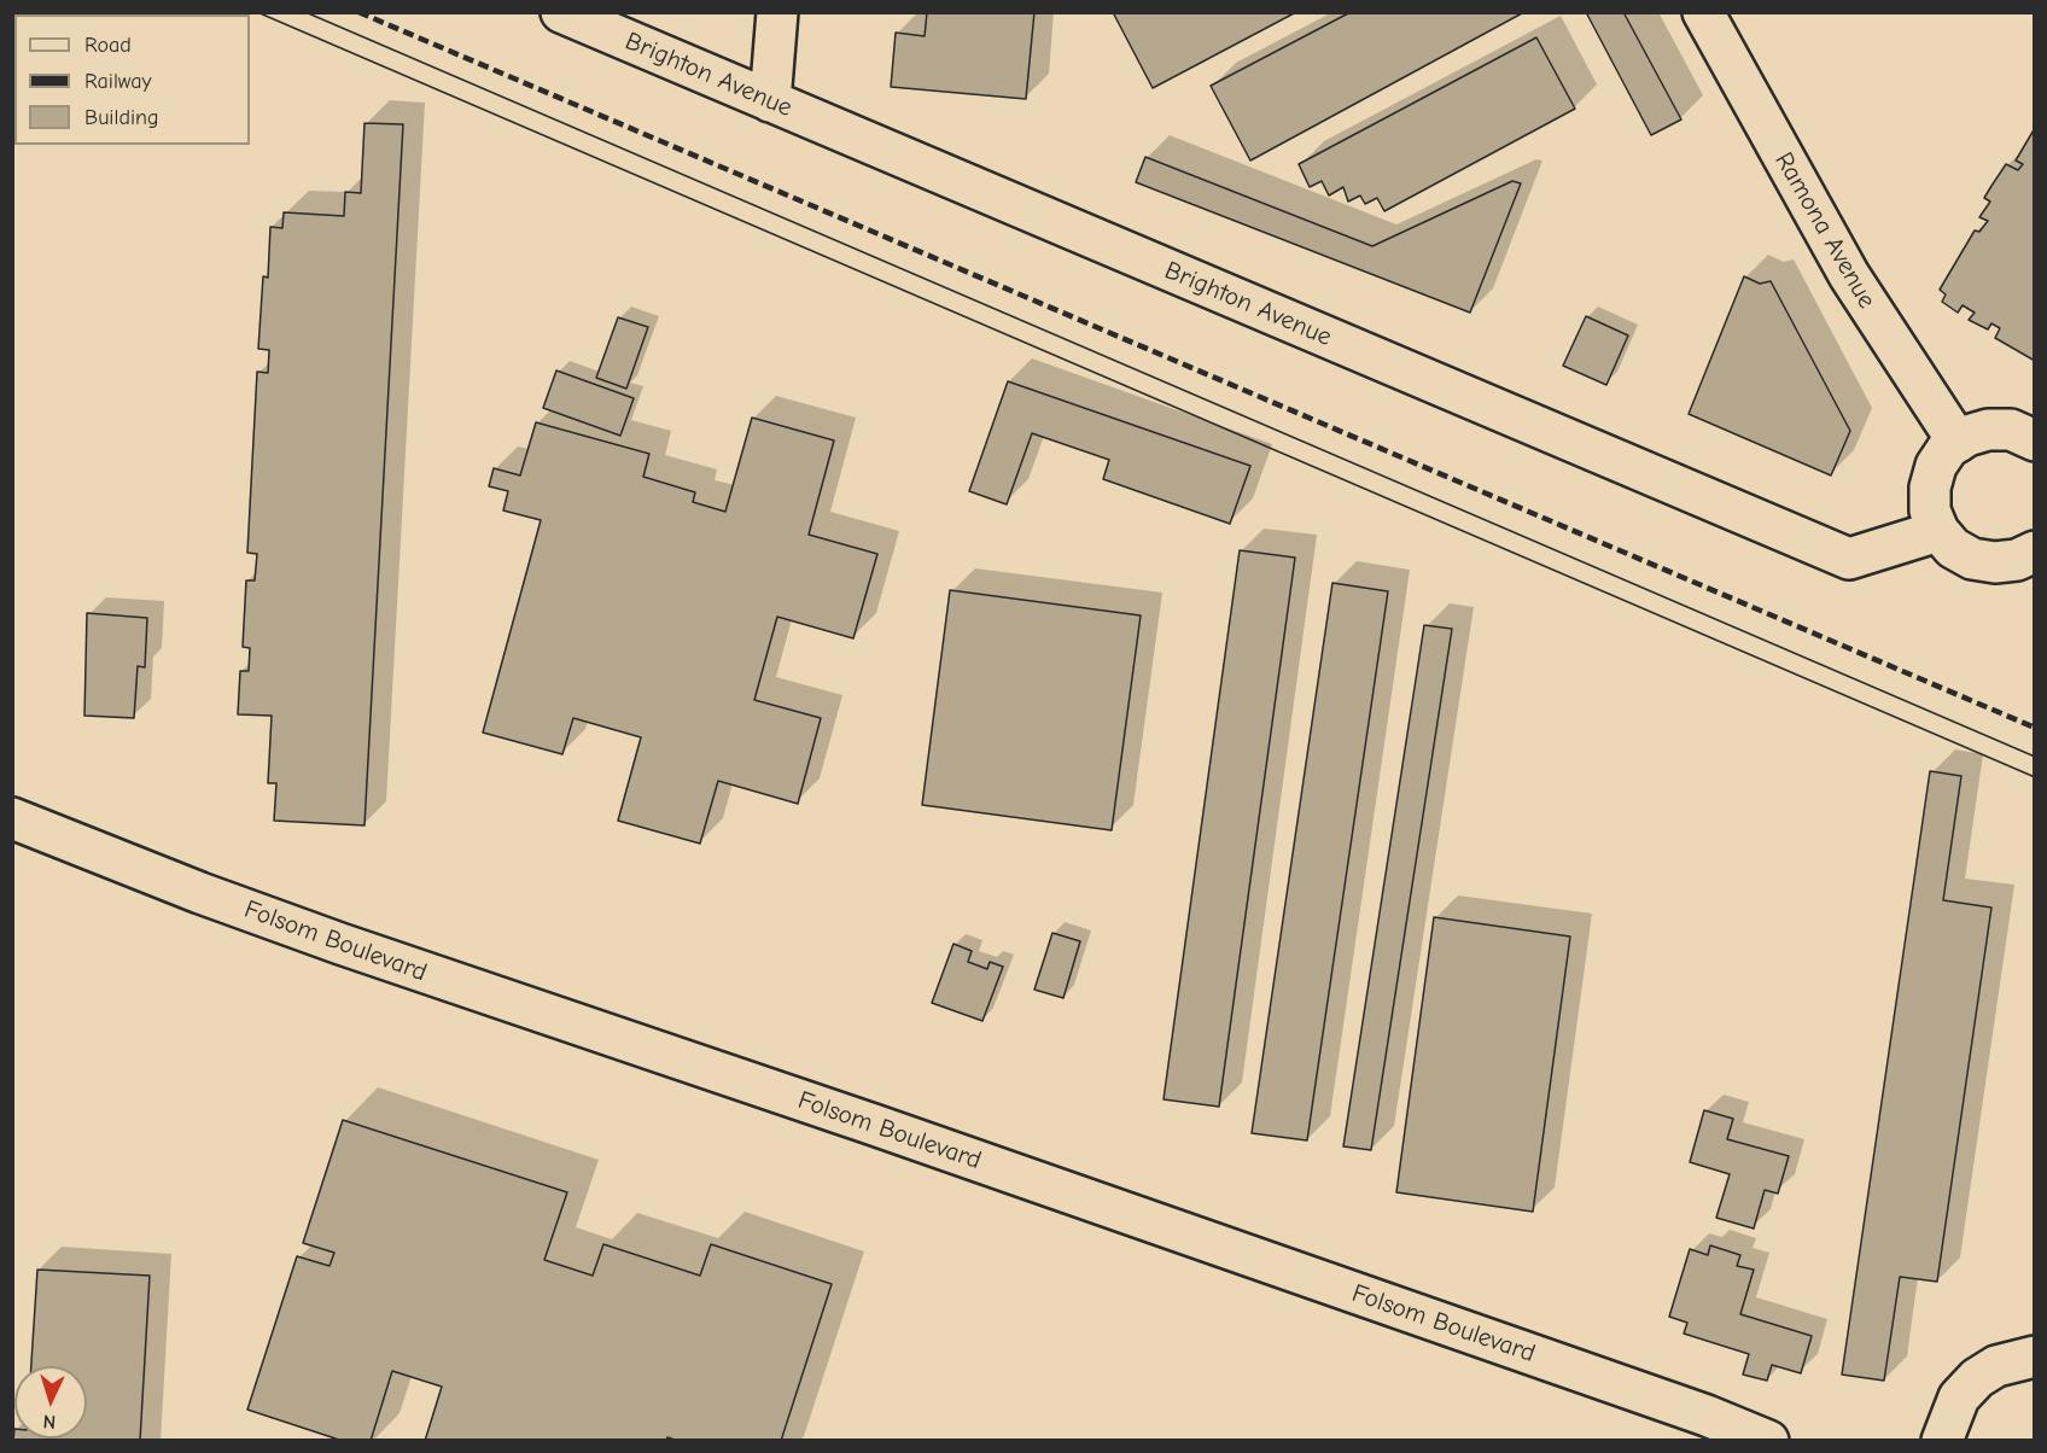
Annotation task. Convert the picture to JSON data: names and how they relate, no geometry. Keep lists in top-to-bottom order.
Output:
{
  "streets": {
    "street": ["Brighton Avenue", "Ramona Avenue", "Folsom Boulevard"]
  },
  "legend": ["Road", "Railway", "Building"],
  "north": "bottom"
}
